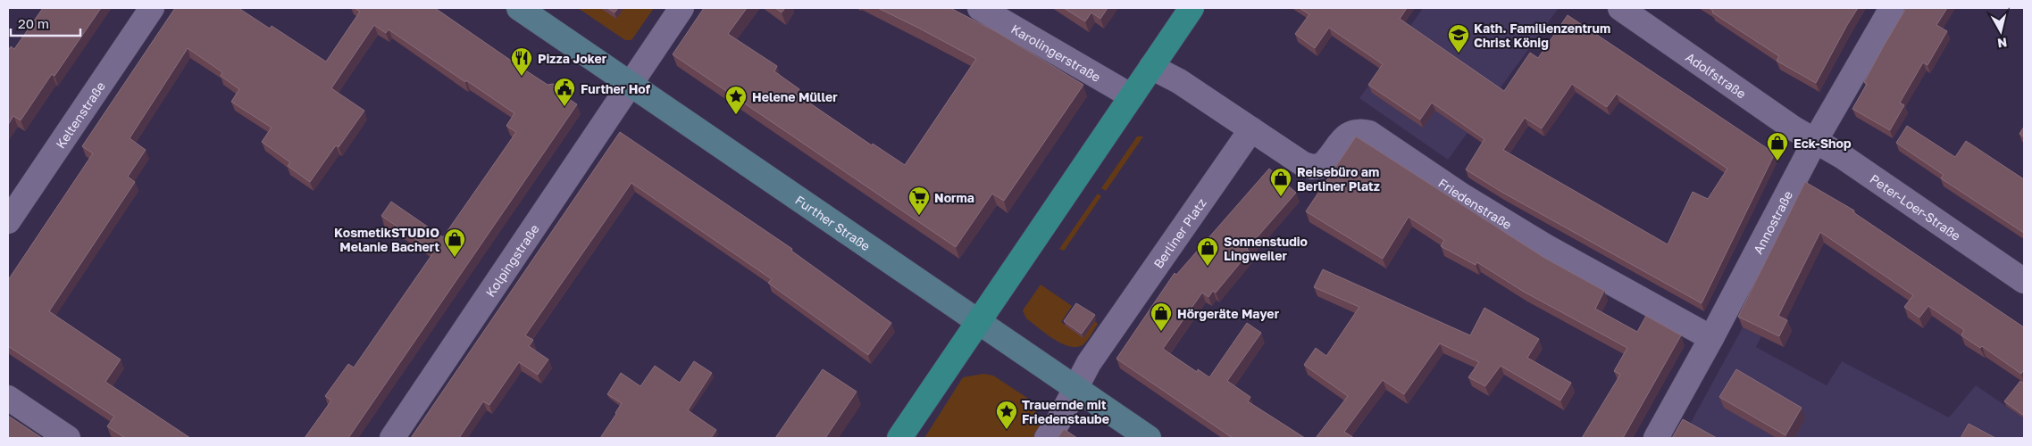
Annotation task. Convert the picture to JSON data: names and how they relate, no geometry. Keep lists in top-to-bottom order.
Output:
{
  "streets": {
    "main road": ["Further Straße"],
    "street": [
      "Karolingerstraße",
      "Adolfstraße",
      "Keltenstraße",
      "Friedenstraße",
      "Peter-Loer-Straße",
      "Annostraße",
      "Berliner Platz",
      "Kolpingstraße"
    ]
  },
  "crossings": [
    ["Adolfstraße", "Peter-Loer-Straße"],
    ["Adolfstraße", "Annostraße"],
    ["Friedenstraße", "Annostraße"],
    ["Friedenstraße", "Berliner Platz"],
    ["Peter-Loer-Straße", "Annostraße"],
    ["Further Straße", "Berliner Platz"],
    ["Further Straße", "Kolpingstraße"]
  ],
  "places": {
    "school or university": ["Kath. Familienzentrum Christ König"],
    "restaurant": ["Pizza Joker"],
    "public building": ["Further Hof"],
    "place": ["Helene Müller", "Trauernde mit Friedenstaube"],
    "shop": [
      "Eck-Shop",
      "Reisebüro am Berliner Platz",
      "KosmetikSTUDIO Melanie Bachert",
      "Sonnenstudio Lingweiler",
      "Hörgeräte Mayer"
    ],
    "supermarket": ["Norma"]
  },
  "scale_bar": "20 m",
  "north": "bottom"
}
